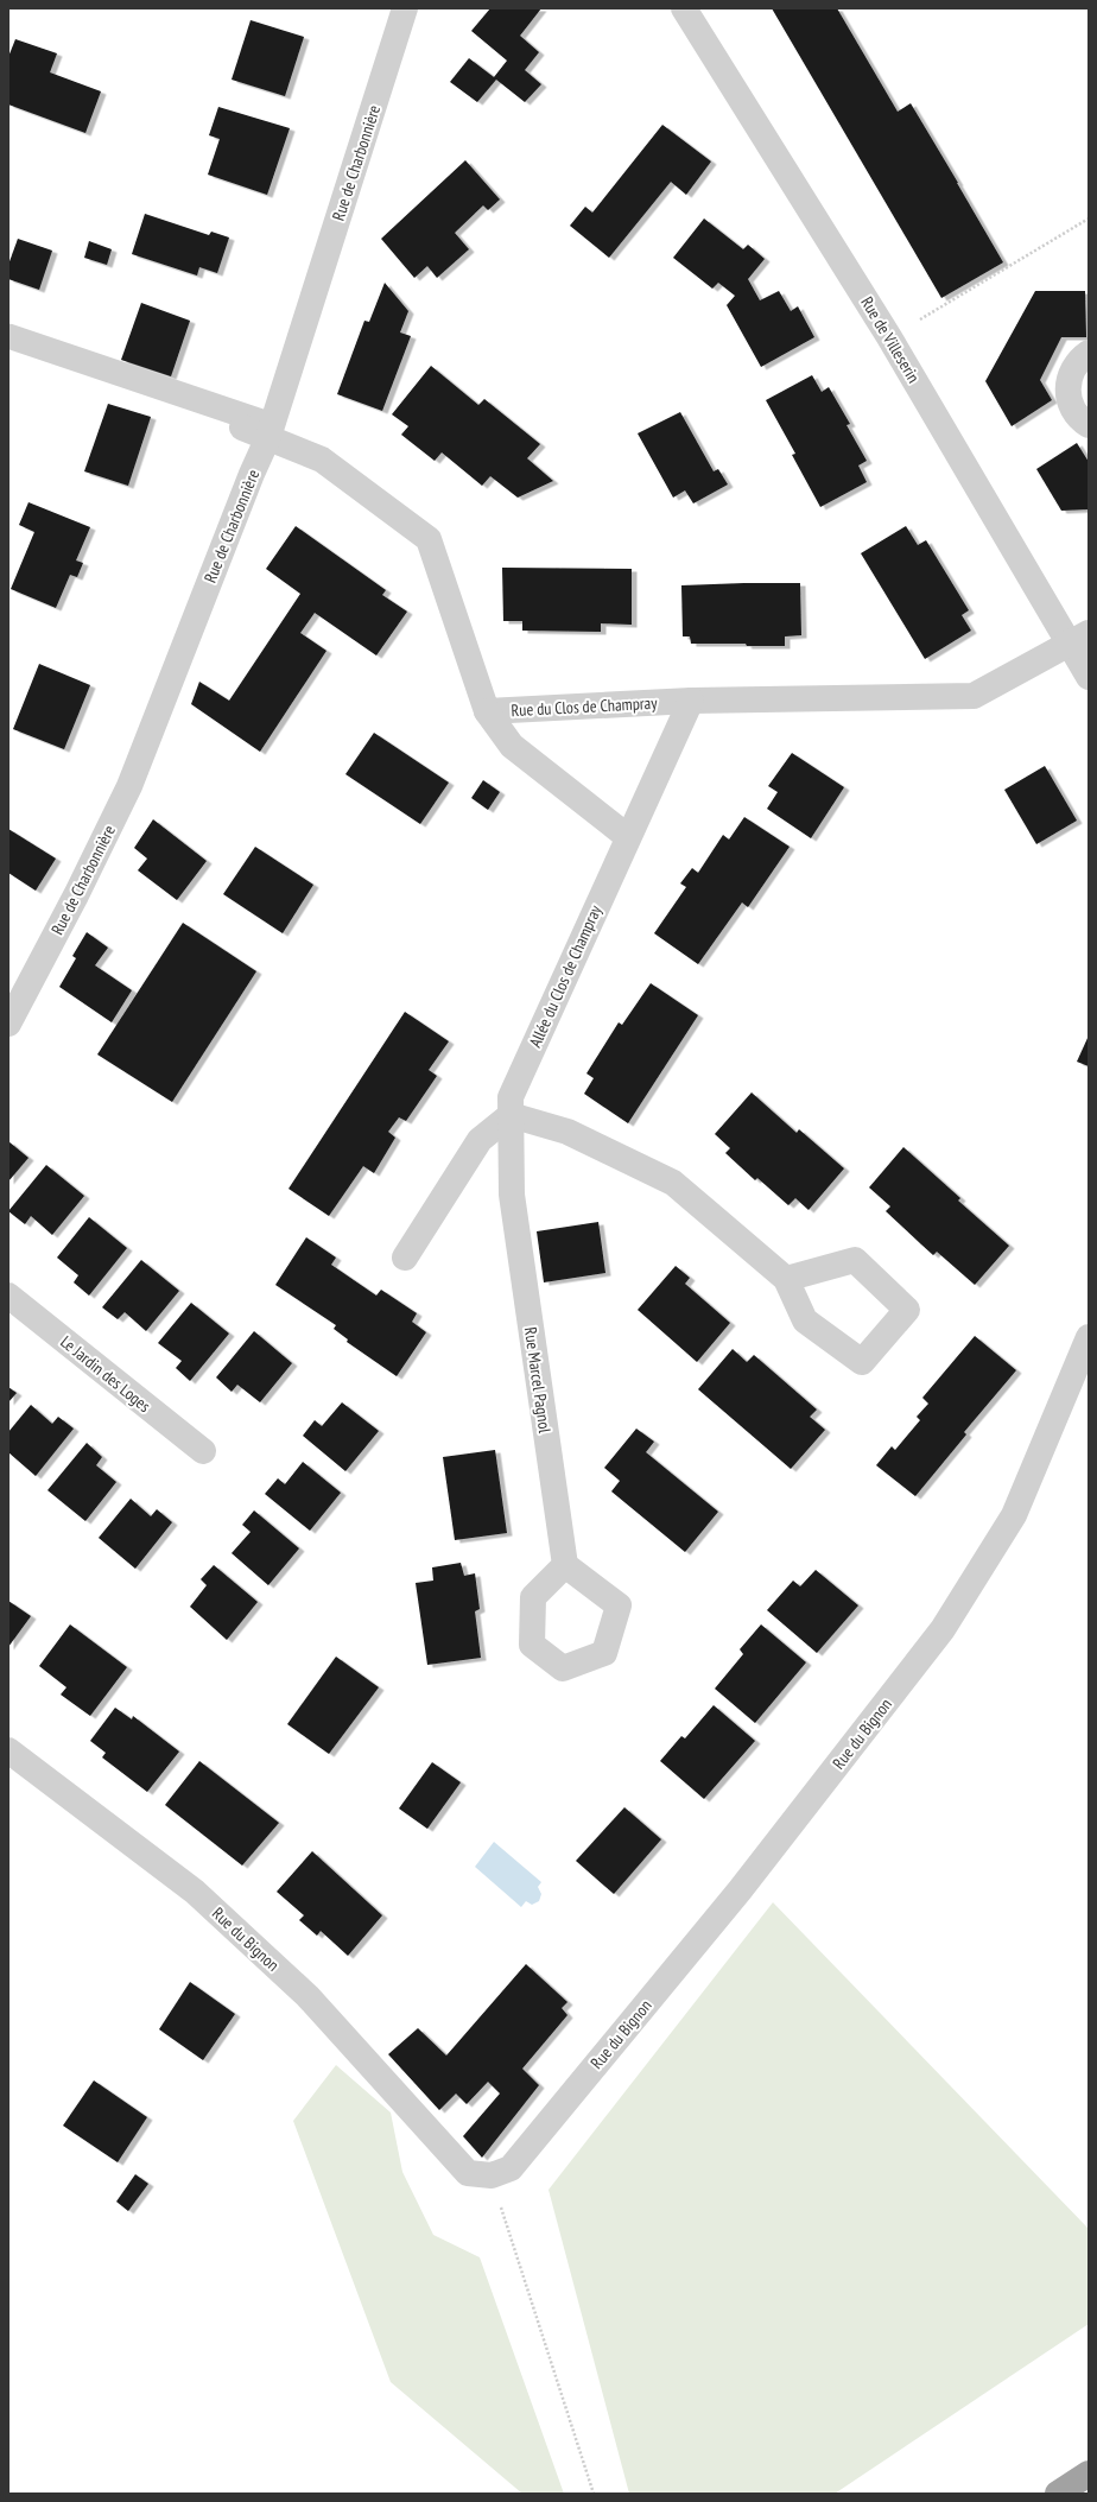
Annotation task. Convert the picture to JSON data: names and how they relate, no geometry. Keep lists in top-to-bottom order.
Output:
{
  "streets": {
    "street": [
      "Rue de Charbonnière",
      "Rue de Villeserin",
      "Rue du Clos de Champray",
      "Allée du Clos de Champray",
      "Le Jardin des Loges",
      "Rue Marcel Pagnol",
      "Rue du Bignon"
    ]
  },
  "crossings": [
    ["Rue de Charbonnière", "Rue du Clos de Champray"],
    ["Rue de Villeserin", "Rue du Clos de Champray"],
    ["Rue du Clos de Champray", "Allée du Clos de Champray"],
    ["Allée du Clos de Champray", "Rue Marcel Pagnol"]
  ]
}
